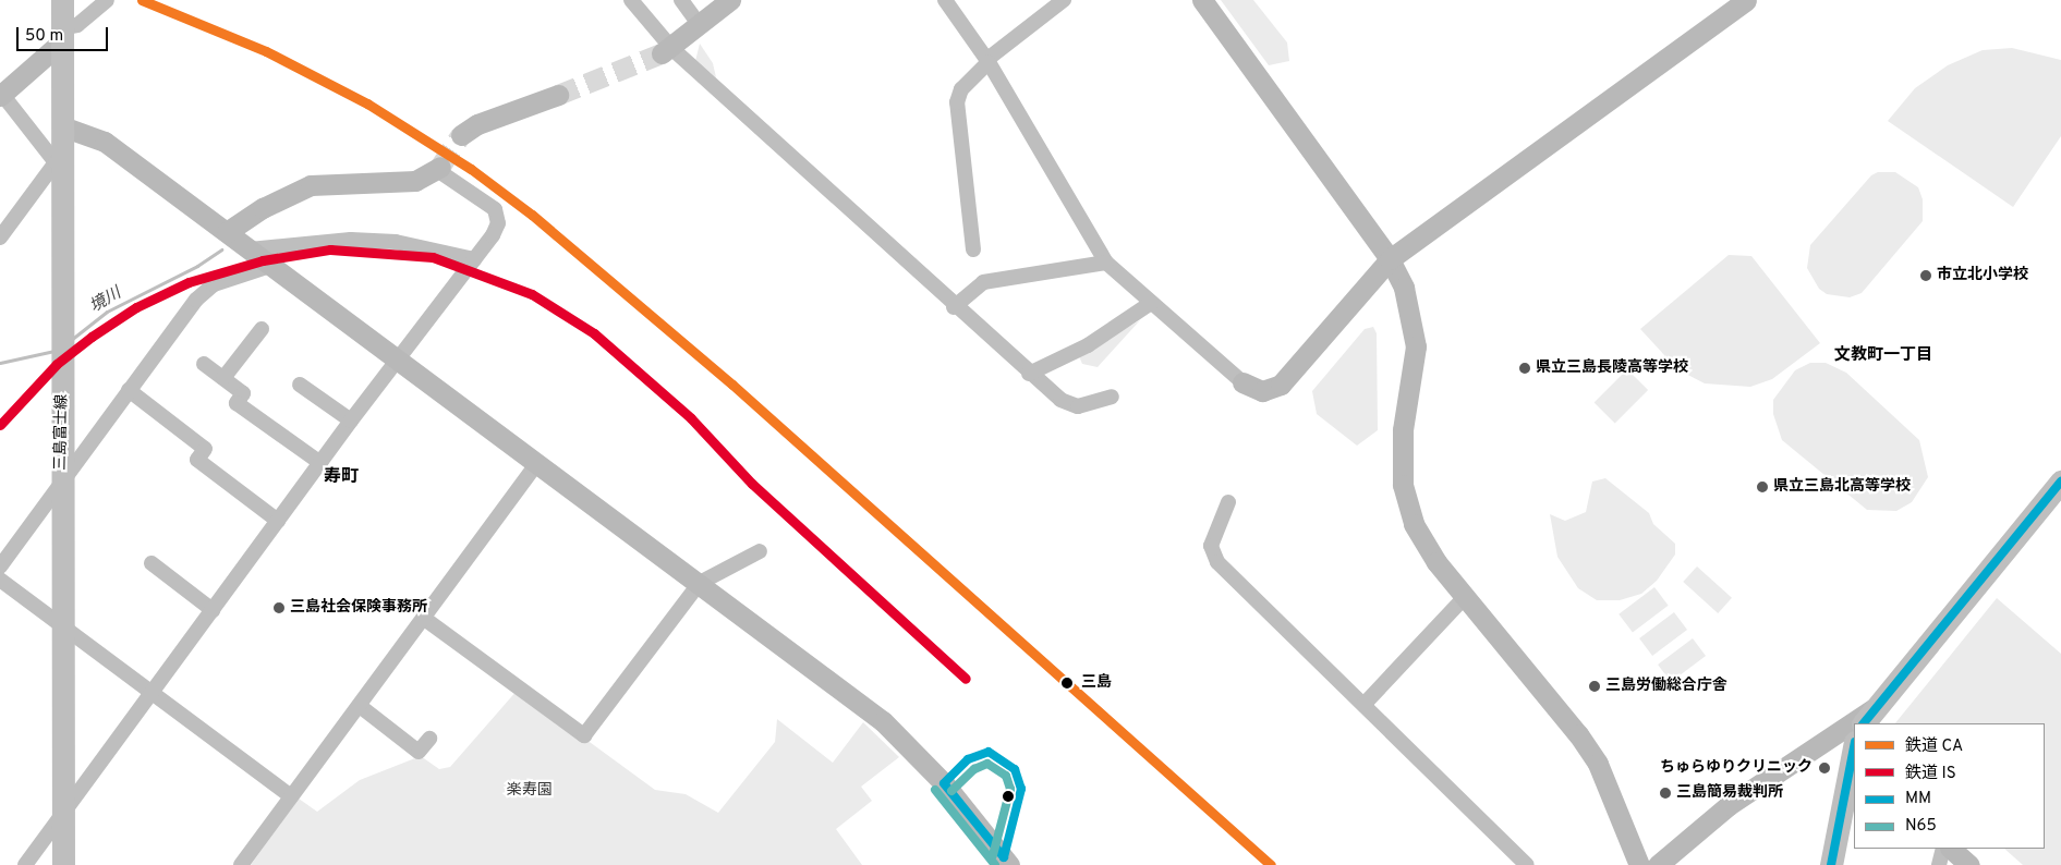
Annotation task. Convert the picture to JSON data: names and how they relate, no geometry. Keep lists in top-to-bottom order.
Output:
{
  "streets": {
    "main road": ["三島富士線"]
  },
  "districts": ["文教町一丁目", "寿町"],
  "water": ["境川"],
  "parks": ["楽寿園"],
  "places": [
    "市立北小学校",
    "県立三島長陵高等学校",
    "県立三島北高等学校",
    "三島社会保険事務所",
    "三島",
    "三島労働総合庁舎",
    "ちゅらゆりクリニック",
    "三島簡易裁判所"
  ],
  "lines": [
    "rail line CA",
    "rail line IS",
    "transit line MM",
    "transit line N65"
  ],
  "legend": [
    "鉄道 CA",
    "鉄道 IS",
    "MM",
    "N65"
  ],
  "scale_bar": "50 m"
}
